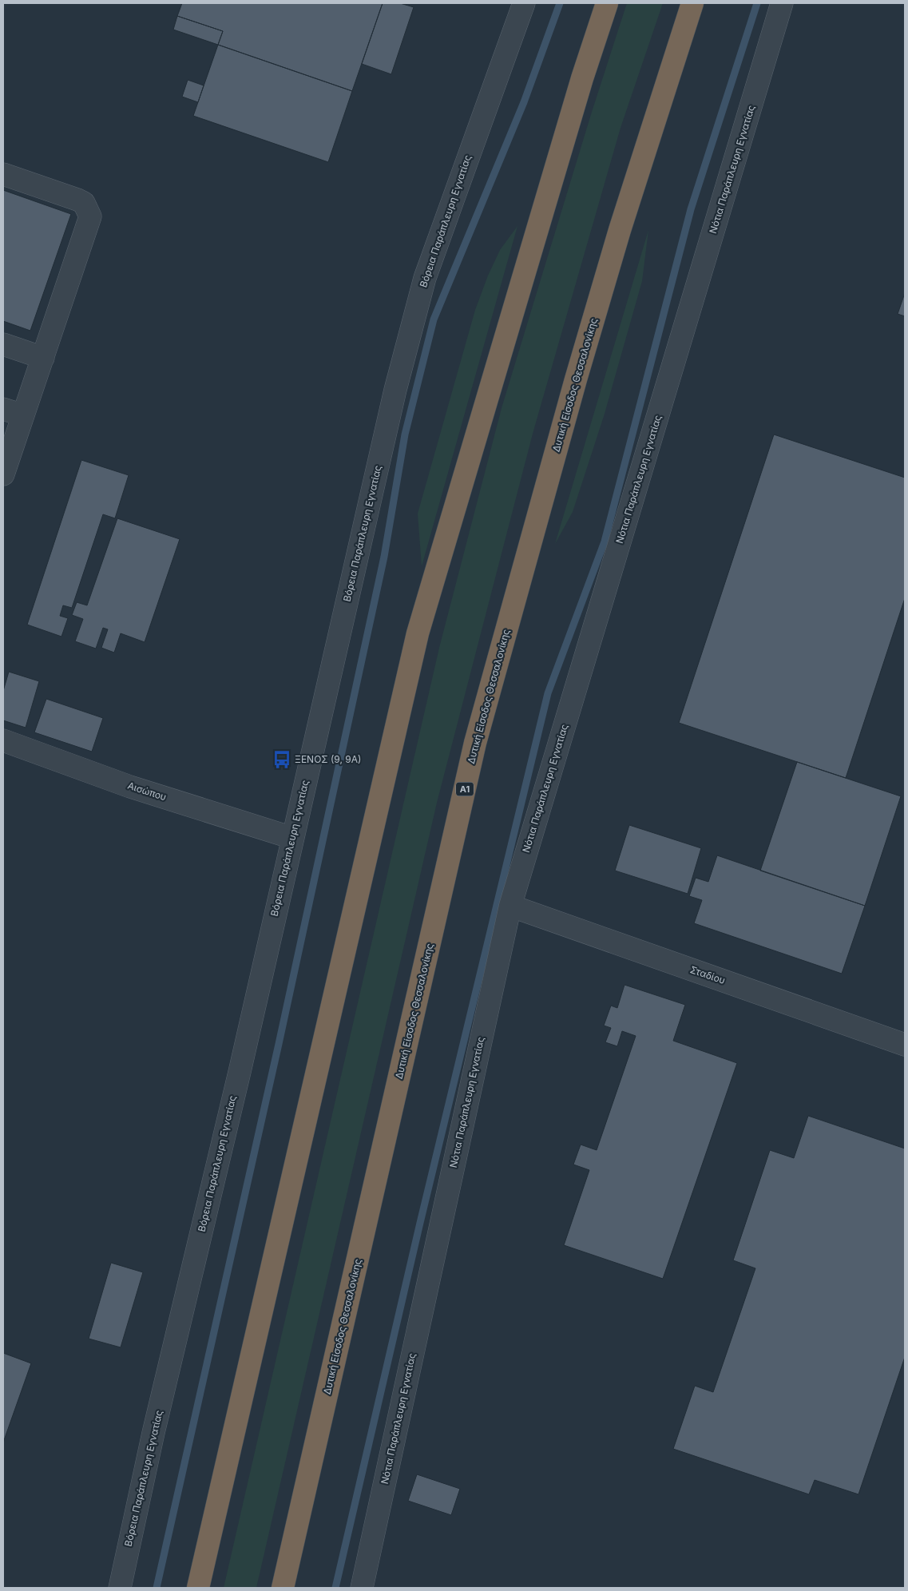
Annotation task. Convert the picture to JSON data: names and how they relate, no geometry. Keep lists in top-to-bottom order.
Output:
{
  "streets": {
    "highway": ["Δυτική Είσοδος Θεσσαλονίκης", "Α1"],
    "street": [
      "Νότια Παράπλευρη Εγνατίας",
      "Βόρεια Παράπλευρη Εγνατίας",
      "Αισώπου",
      "Σταδίου"
    ]
  },
  "crossings": [
    ["Νότια Παράπλευρη Εγνατίας", "Σταδίου"],
    ["Βόρεια Παράπλευρη Εγνατίας", "Αισώπου"]
  ],
  "places": {
    "bus stop": ["ΞΕΝΟΣ (9, 9Α)"]
  }
}
